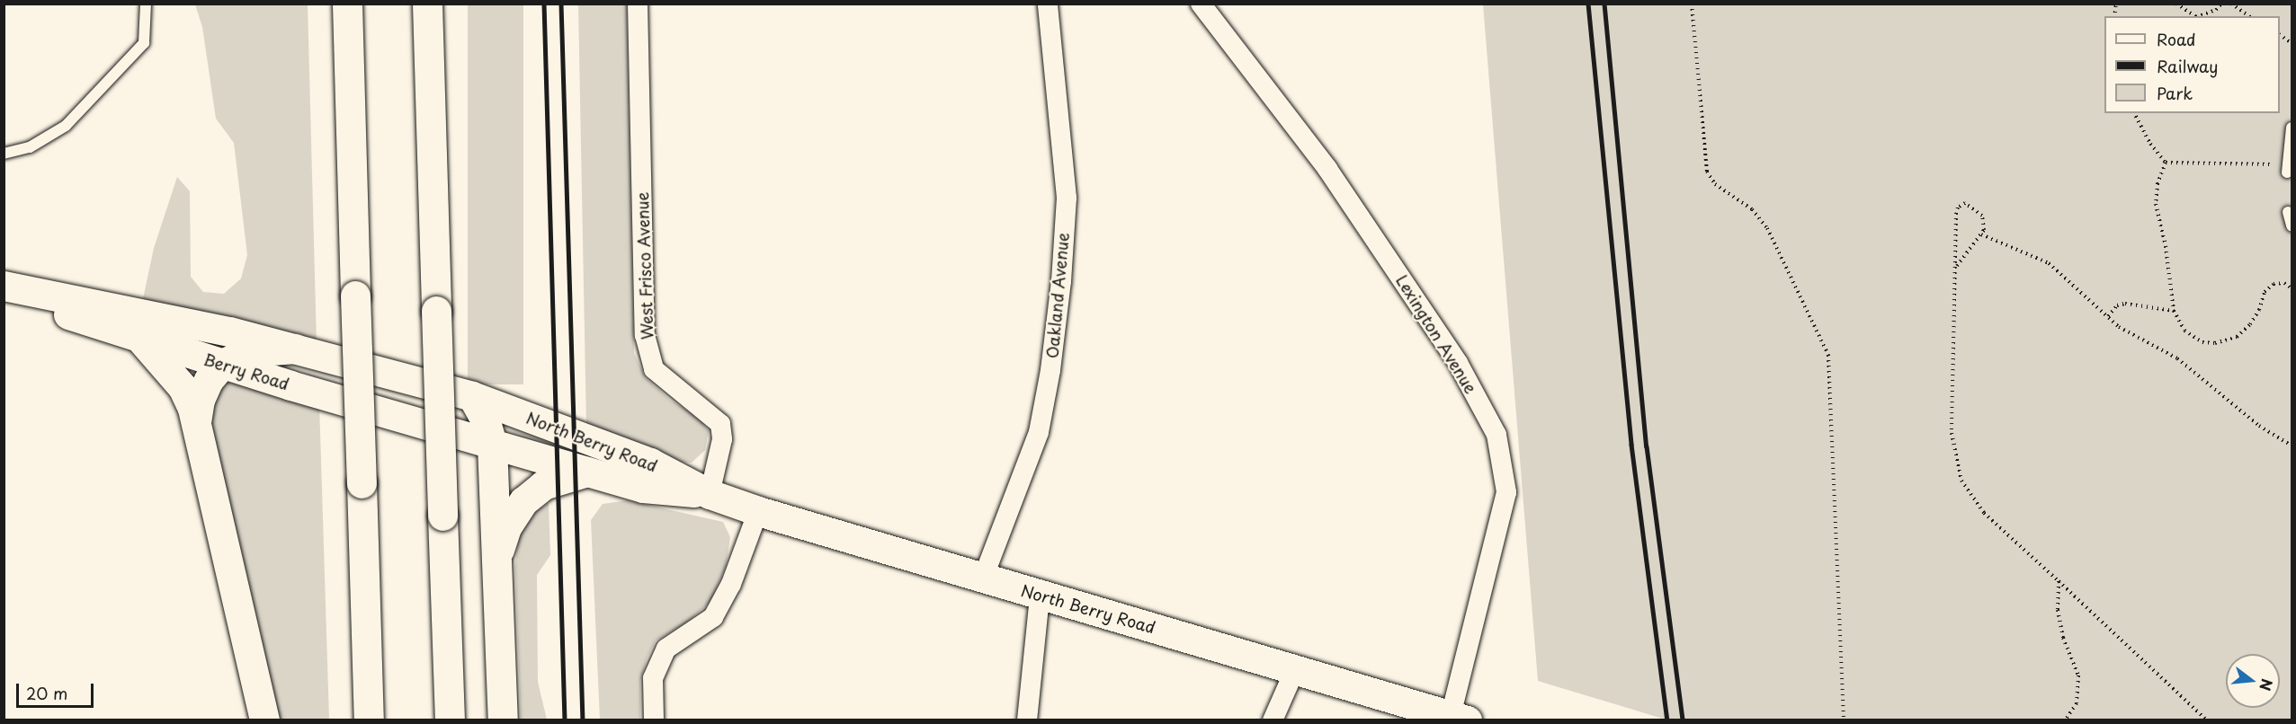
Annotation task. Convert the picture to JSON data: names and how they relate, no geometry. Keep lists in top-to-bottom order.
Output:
{
  "streets": {
    "main road": ["Berry Road", "North Berry Road"],
    "street": ["West Frisco Avenue", "Oakland Avenue", "Lexington Avenue"]
  },
  "crossings": [
    ["West Frisco Avenue", "North Berry Road"],
    ["Oakland Avenue", "North Berry Road"],
    ["Lexington Avenue", "North Berry Road"],
    ["Berry Road", "North Berry Road"]
  ],
  "legend": ["Road", "Railway", "Park"],
  "scale_bar": "20 m",
  "north": "right"
}
